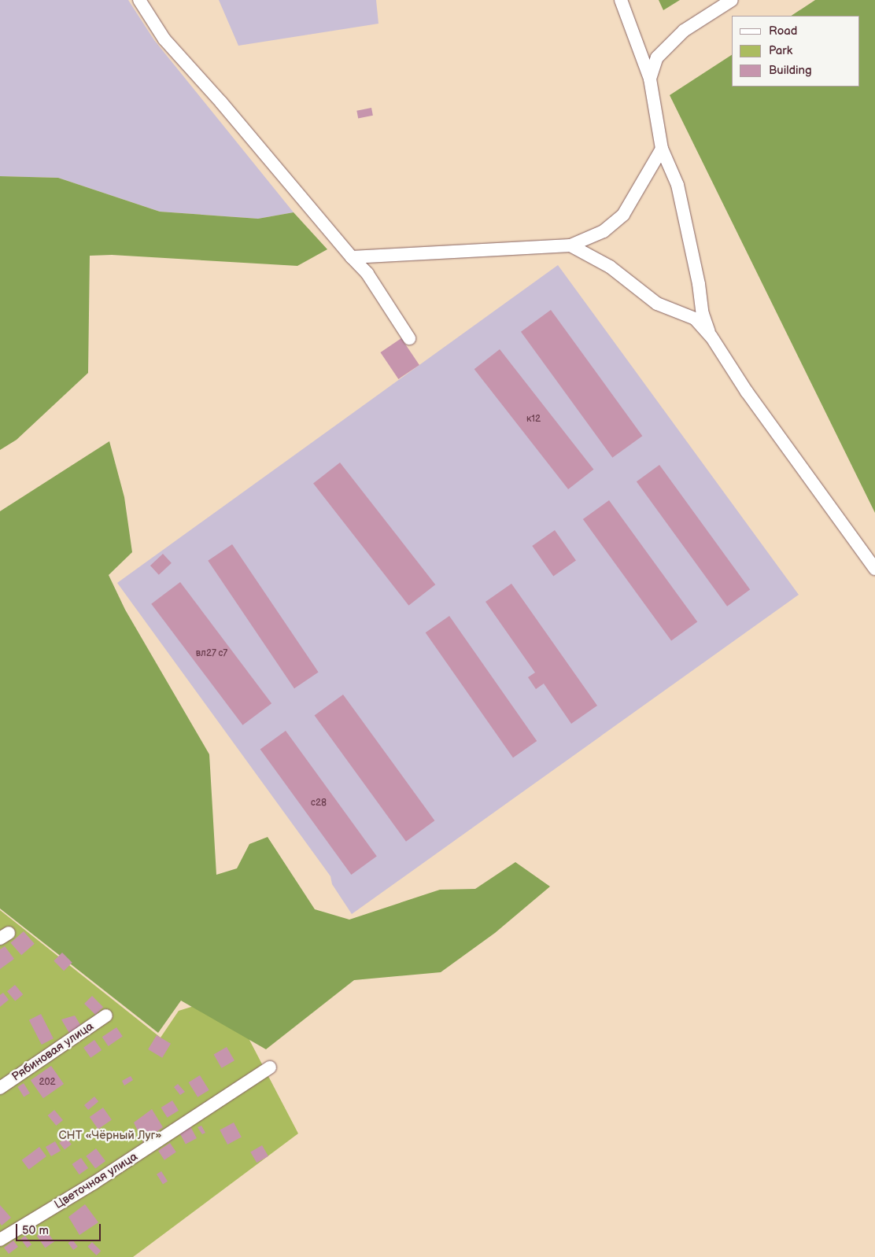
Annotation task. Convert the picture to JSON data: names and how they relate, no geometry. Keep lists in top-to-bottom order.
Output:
{
  "streets": {
    "street": ["Рябиновая улица", "Цветочная улица"]
  },
  "parks": ["СНТ «Чёрный Луг»"],
  "house_numbers": [
    "к12",
    "вл27 с7",
    "с28",
    "202"
  ],
  "legend": ["Road", "Park", "Building"],
  "scale_bar": "50 m"
}
